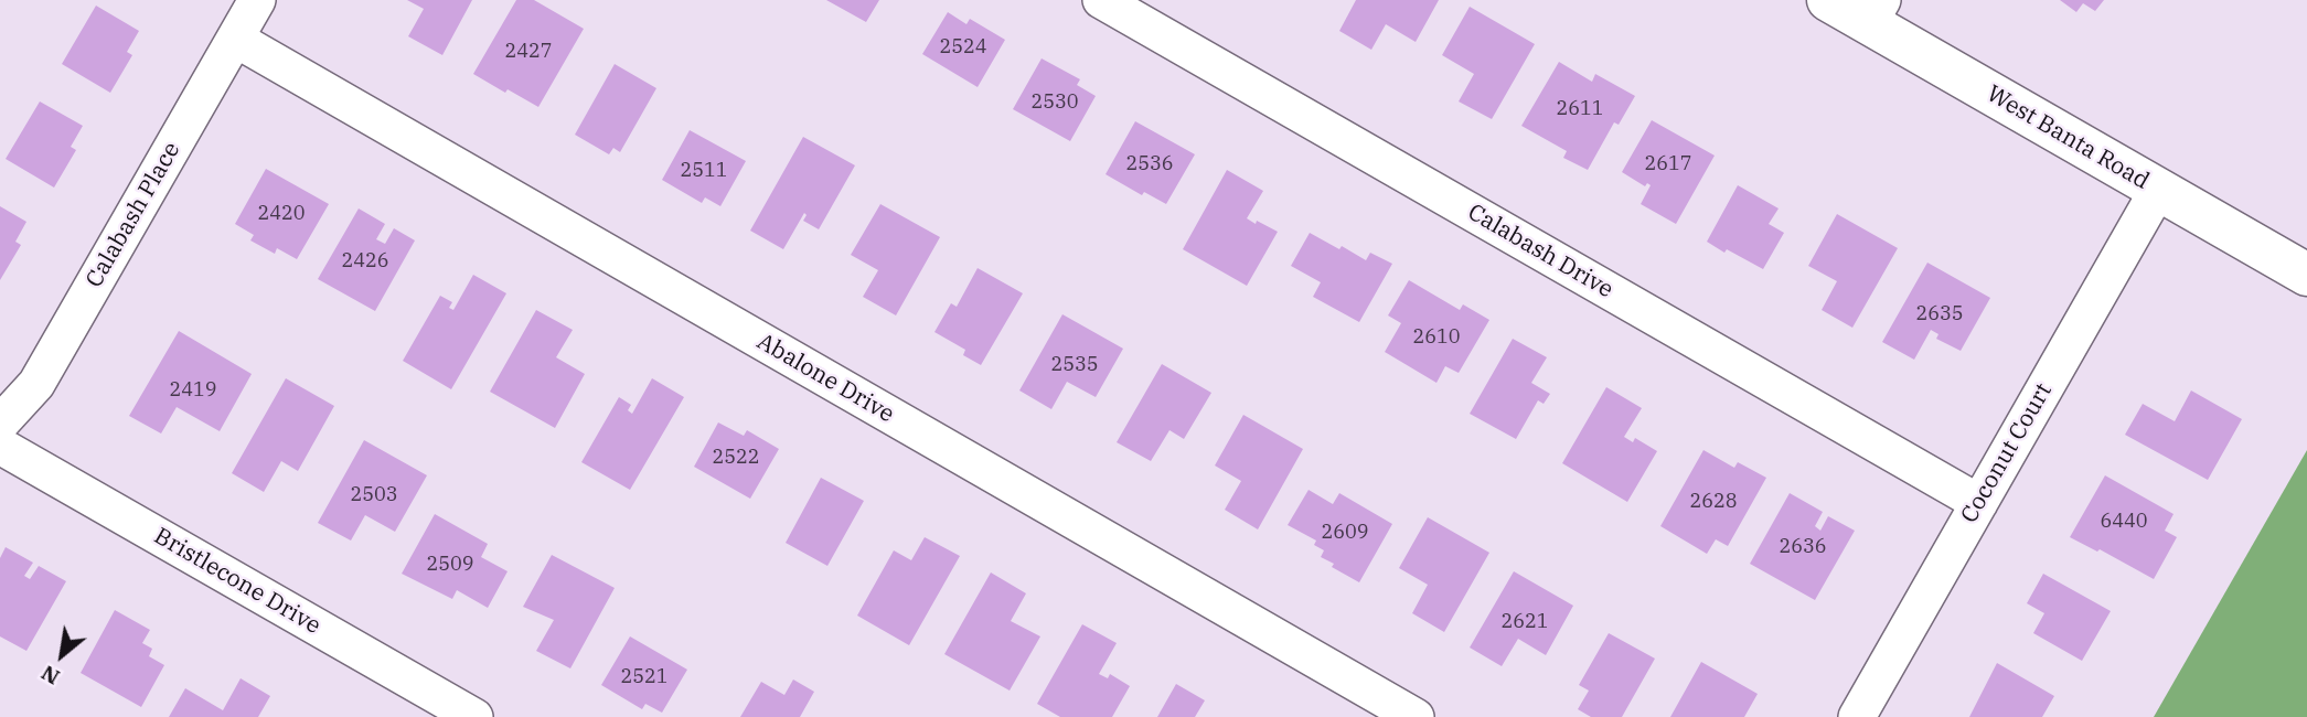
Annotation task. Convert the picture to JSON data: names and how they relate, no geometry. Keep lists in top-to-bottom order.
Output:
{
  "streets": {
    "street": [
      "West Banta Road",
      "Calabash Place",
      "Calabash Drive",
      "Abalone Drive",
      "Coconut Court",
      "Bristlecone Drive"
    ]
  },
  "crossings": [
    ["West Banta Road", "Coconut Court"],
    ["Calabash Place", "Abalone Drive"],
    ["Calabash Drive", "Coconut Court"]
  ],
  "house_numbers": [
    "2524",
    "2427",
    "2530",
    "2611",
    "2536",
    "2617",
    "2511",
    "2420",
    "2426",
    "2635",
    "2610",
    "2535",
    "2419",
    "2522",
    "2503",
    "2628",
    "6440",
    "2609",
    "2636",
    "2509",
    "2621",
    "2521"
  ],
  "north": "bottom left"
}
